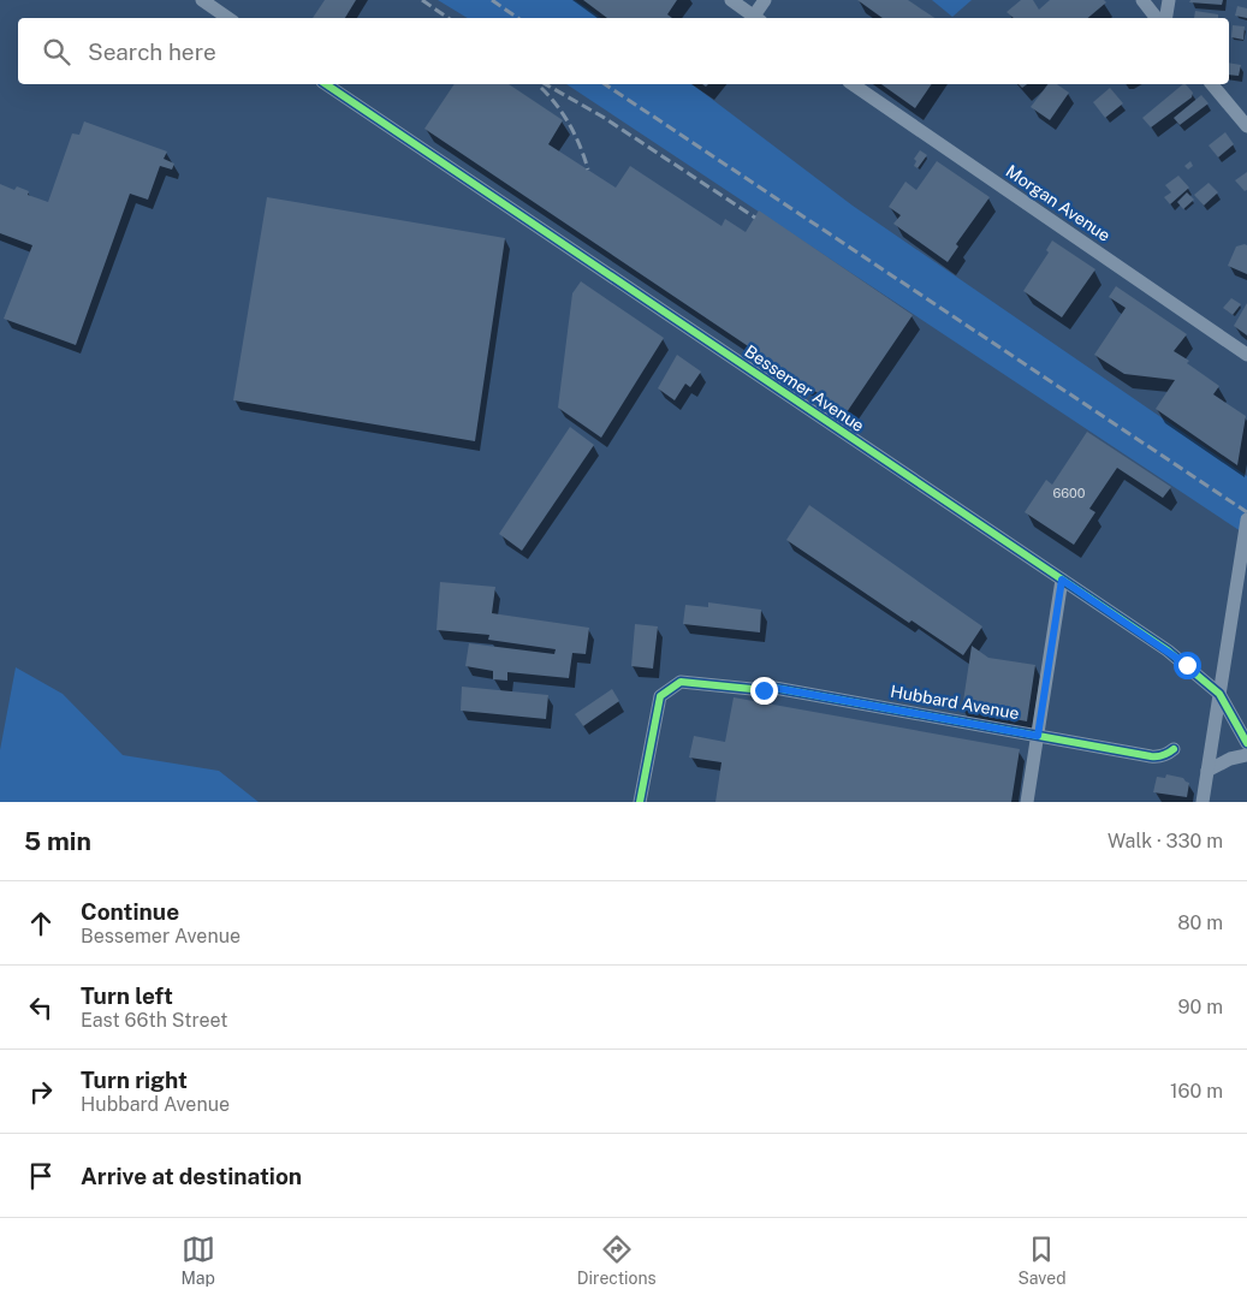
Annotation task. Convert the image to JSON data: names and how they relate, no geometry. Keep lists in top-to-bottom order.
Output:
{
  "streets": {
    "street": ["Morgan Avenue", "Bessemer Avenue", "Hubbard Avenue"]
  },
  "house_numbers": ["6600"],
  "page": {
    "search": "Search here",
    "heading": ["5 min", "Walk · 330 m"],
    "list": [
      ["Continue", "Bessemer Avenue", "80 m"],
      ["Turn left", "East 66th Street", "90 m"],
      ["Turn right", "Hubbard Avenue", "160 m"],
      "Arrive at destination"
    ],
    "nav": ["Map", "Directions", "Saved"]
  }
}
